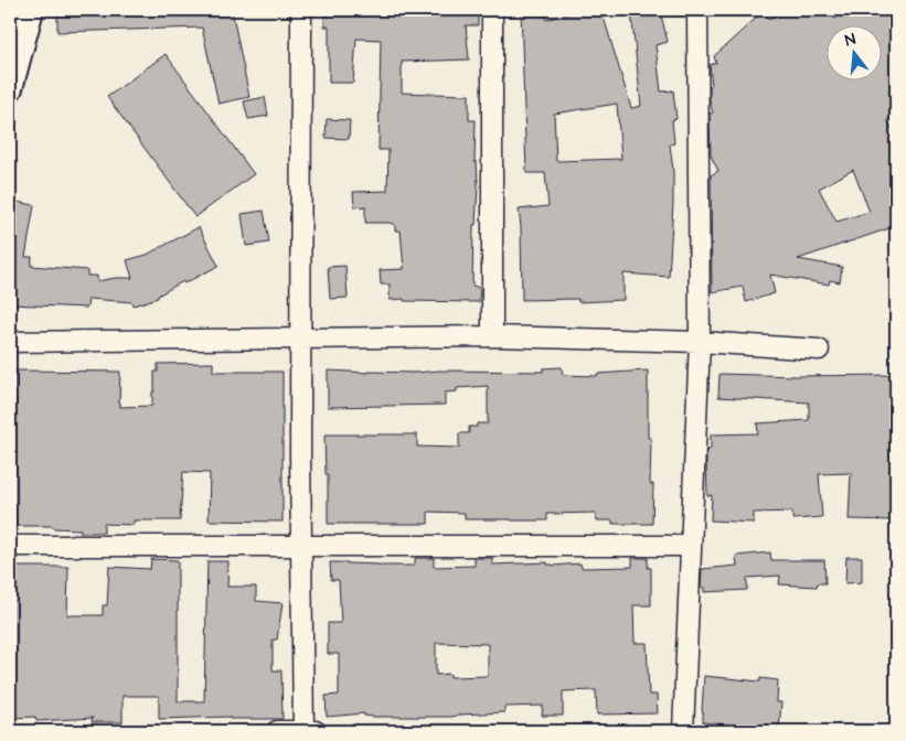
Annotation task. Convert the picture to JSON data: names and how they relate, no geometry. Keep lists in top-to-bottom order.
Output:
{
  "north": "top"
}
